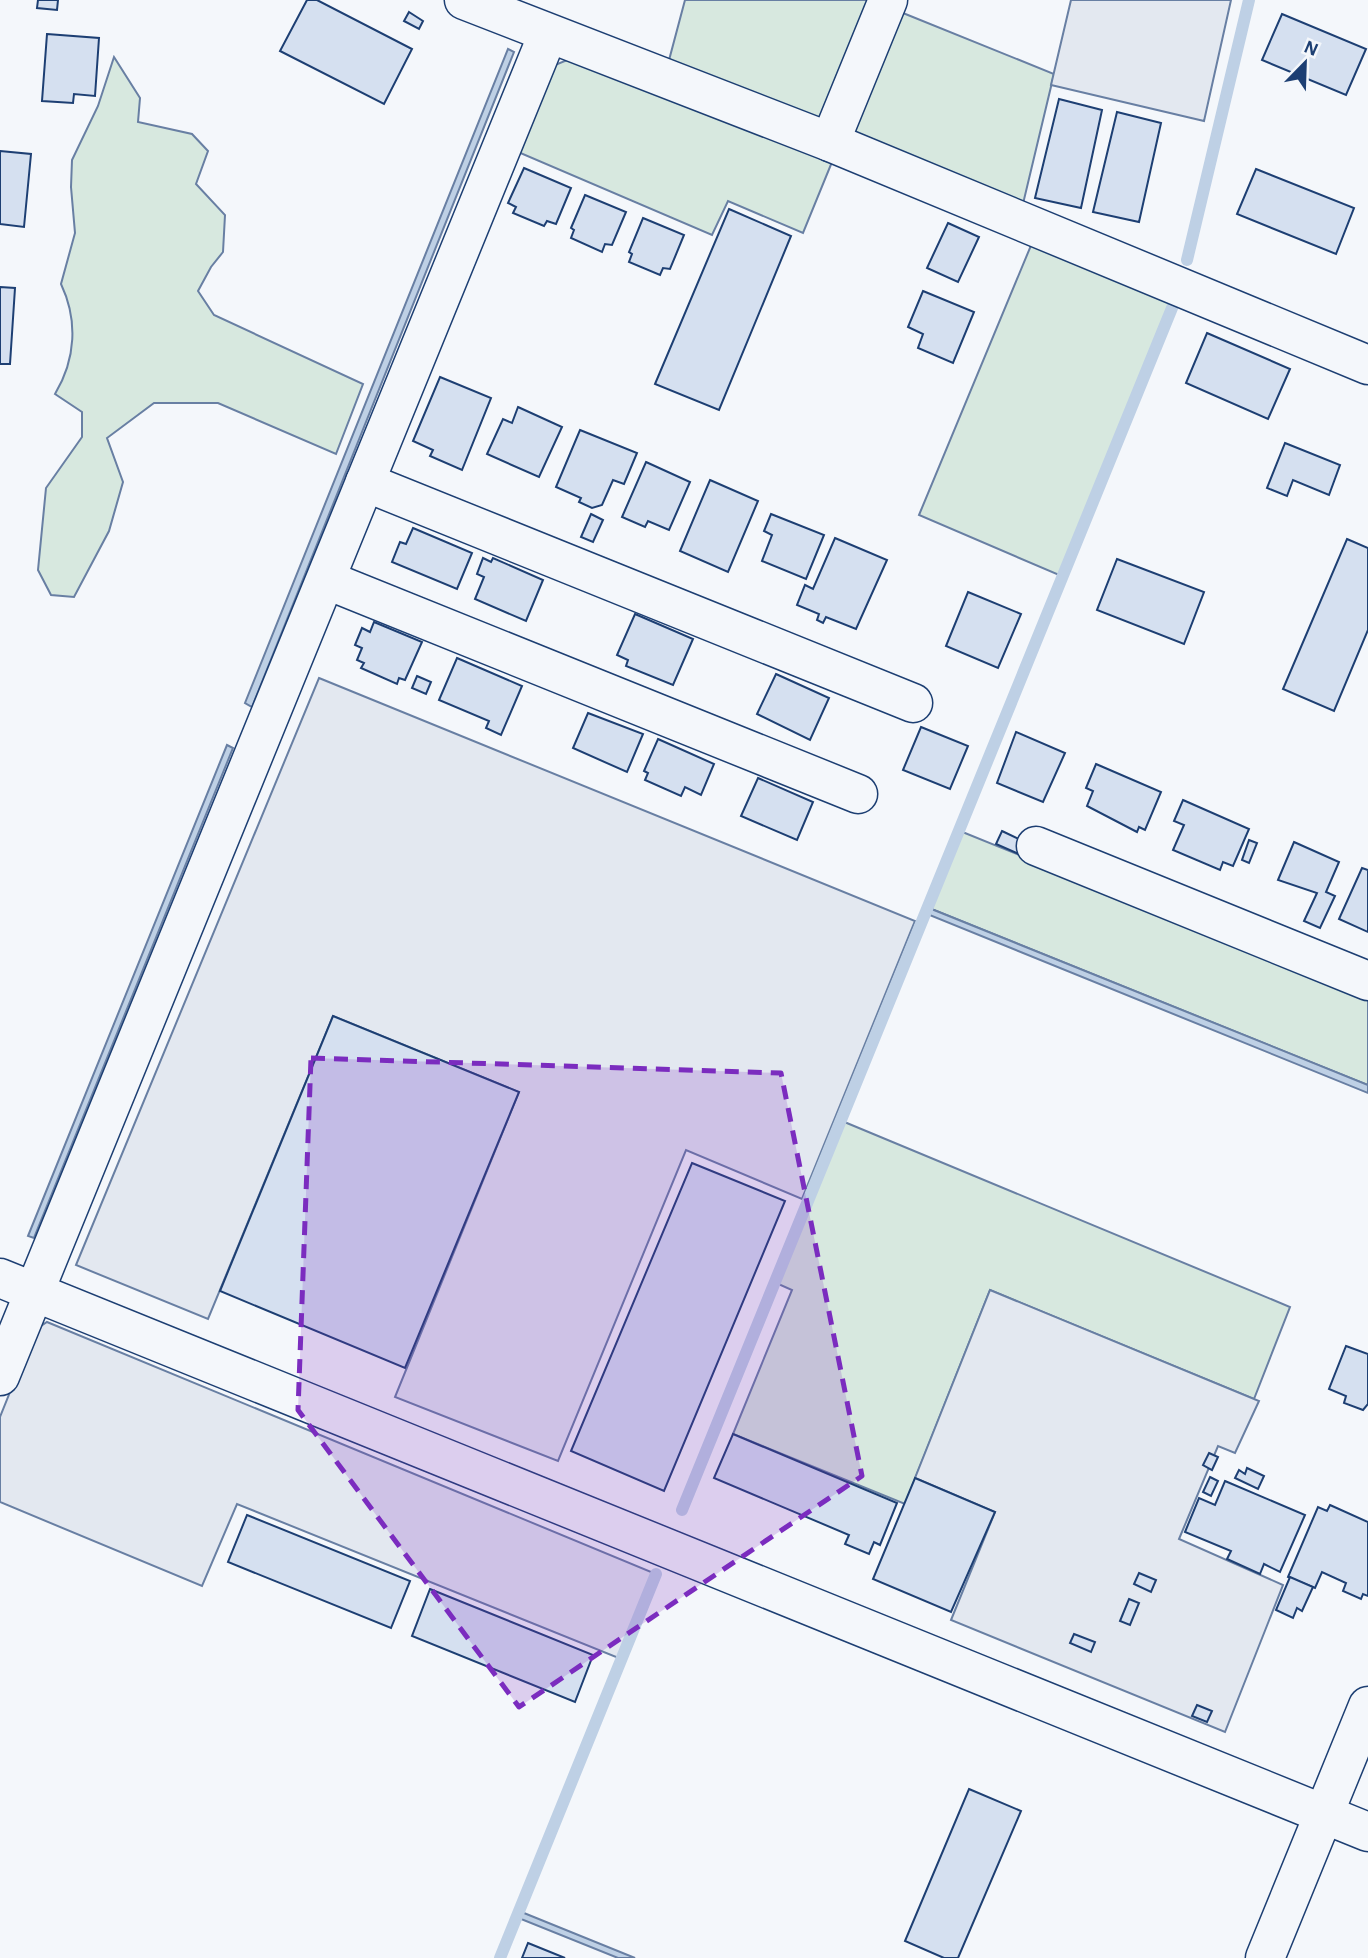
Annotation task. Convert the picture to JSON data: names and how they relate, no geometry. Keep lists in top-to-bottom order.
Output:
{
  "north": "top right"
}
